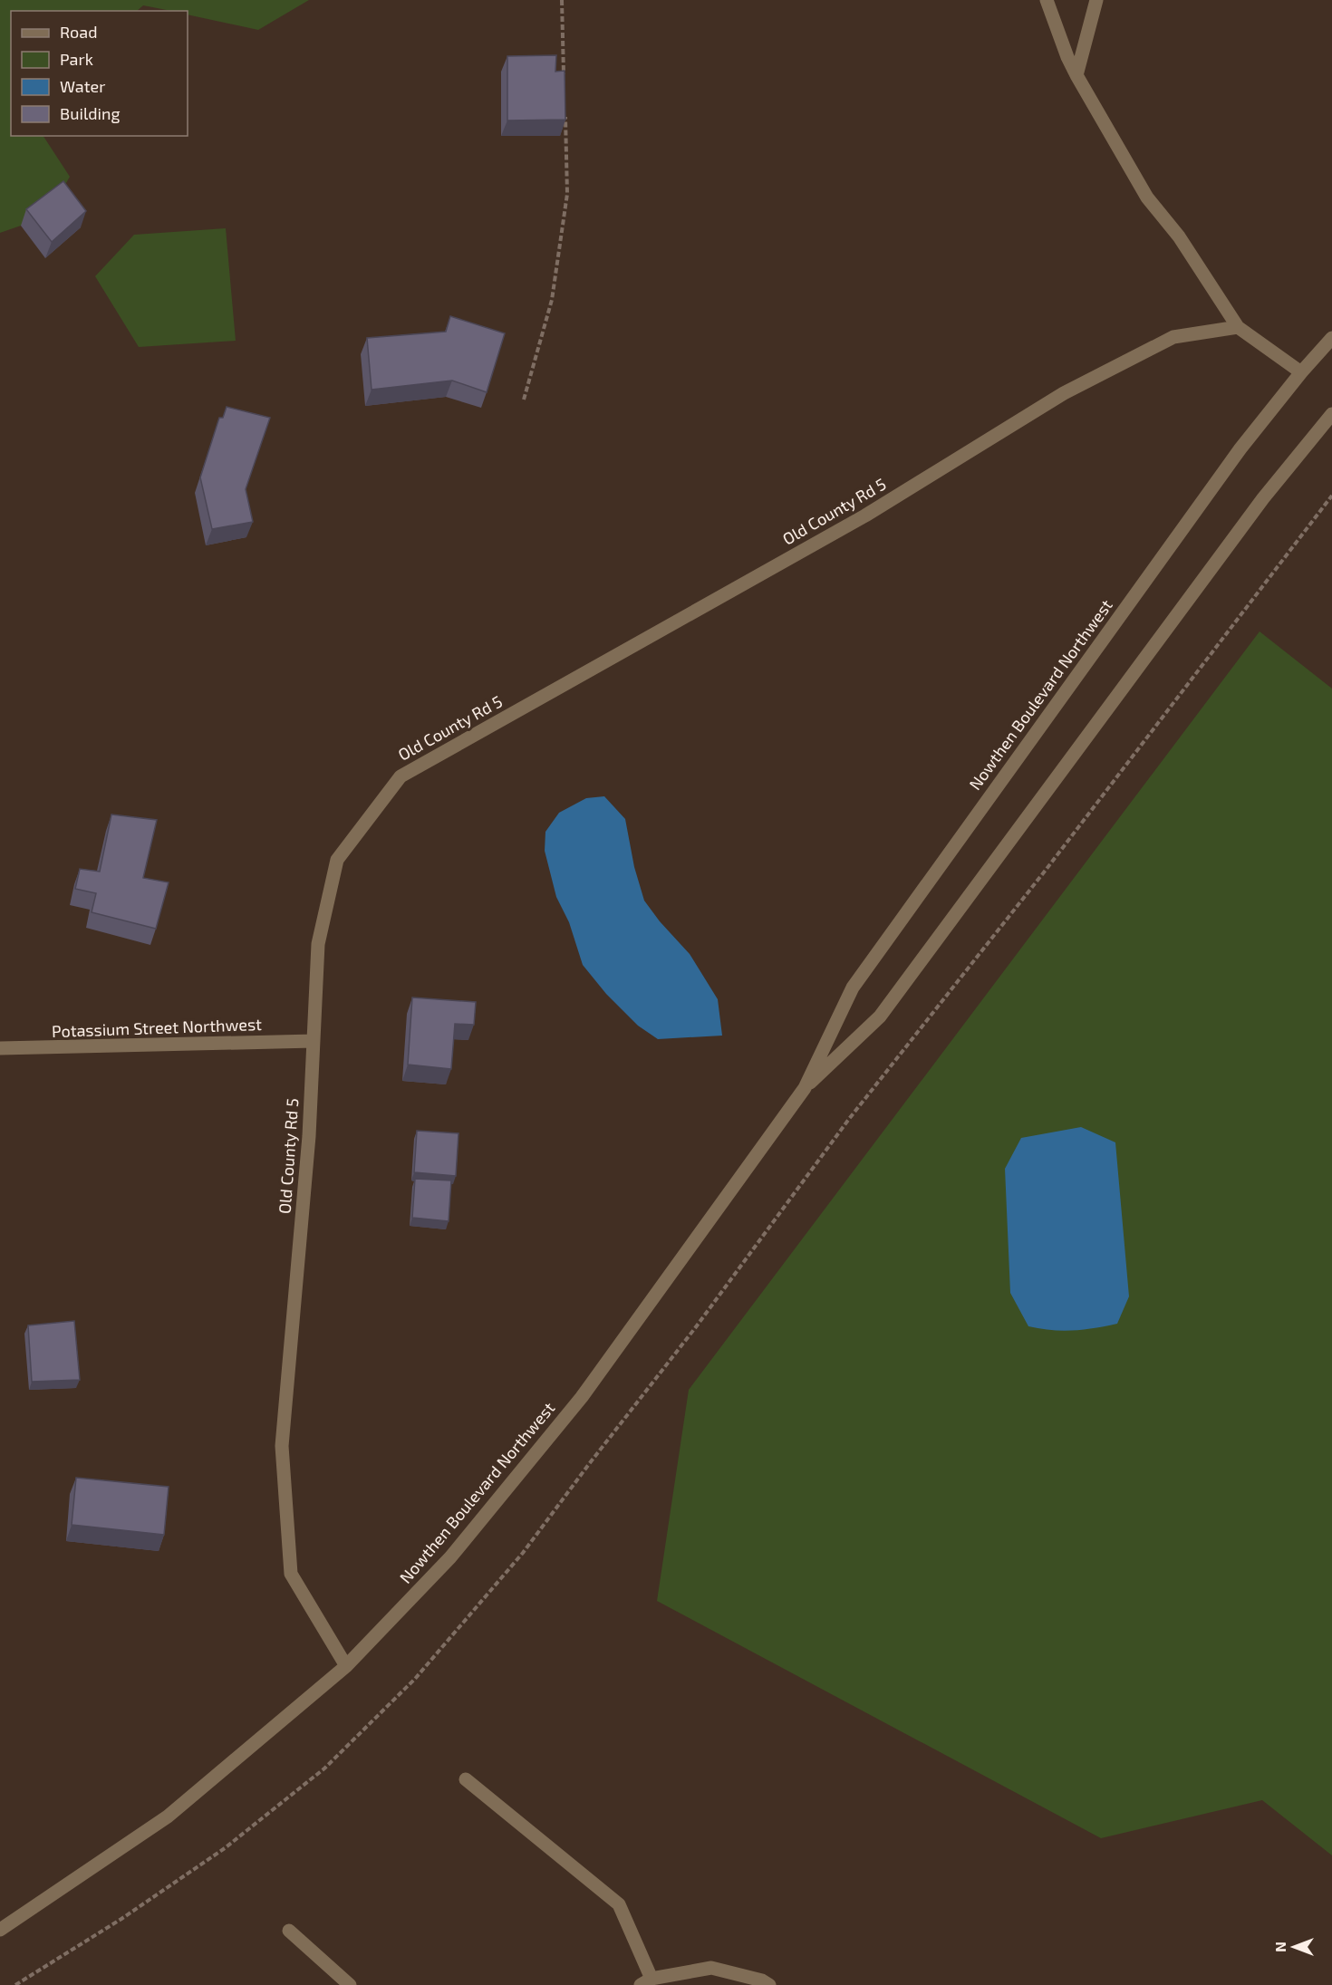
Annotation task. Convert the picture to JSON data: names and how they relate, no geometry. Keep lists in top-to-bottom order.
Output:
{
  "streets": {
    "street": ["Old County Rd 5", "Nowthen Boulevard Northwest", "Potassium Street Northwest"]
  },
  "crossings": [
    ["Old County Rd 5", "Nowthen Boulevard Northwest"],
    ["Old County Rd 5", "Potassium Street Northwest"]
  ],
  "legend": [
    "Road",
    "Park",
    "Water",
    "Building"
  ],
  "north": "left"
}
